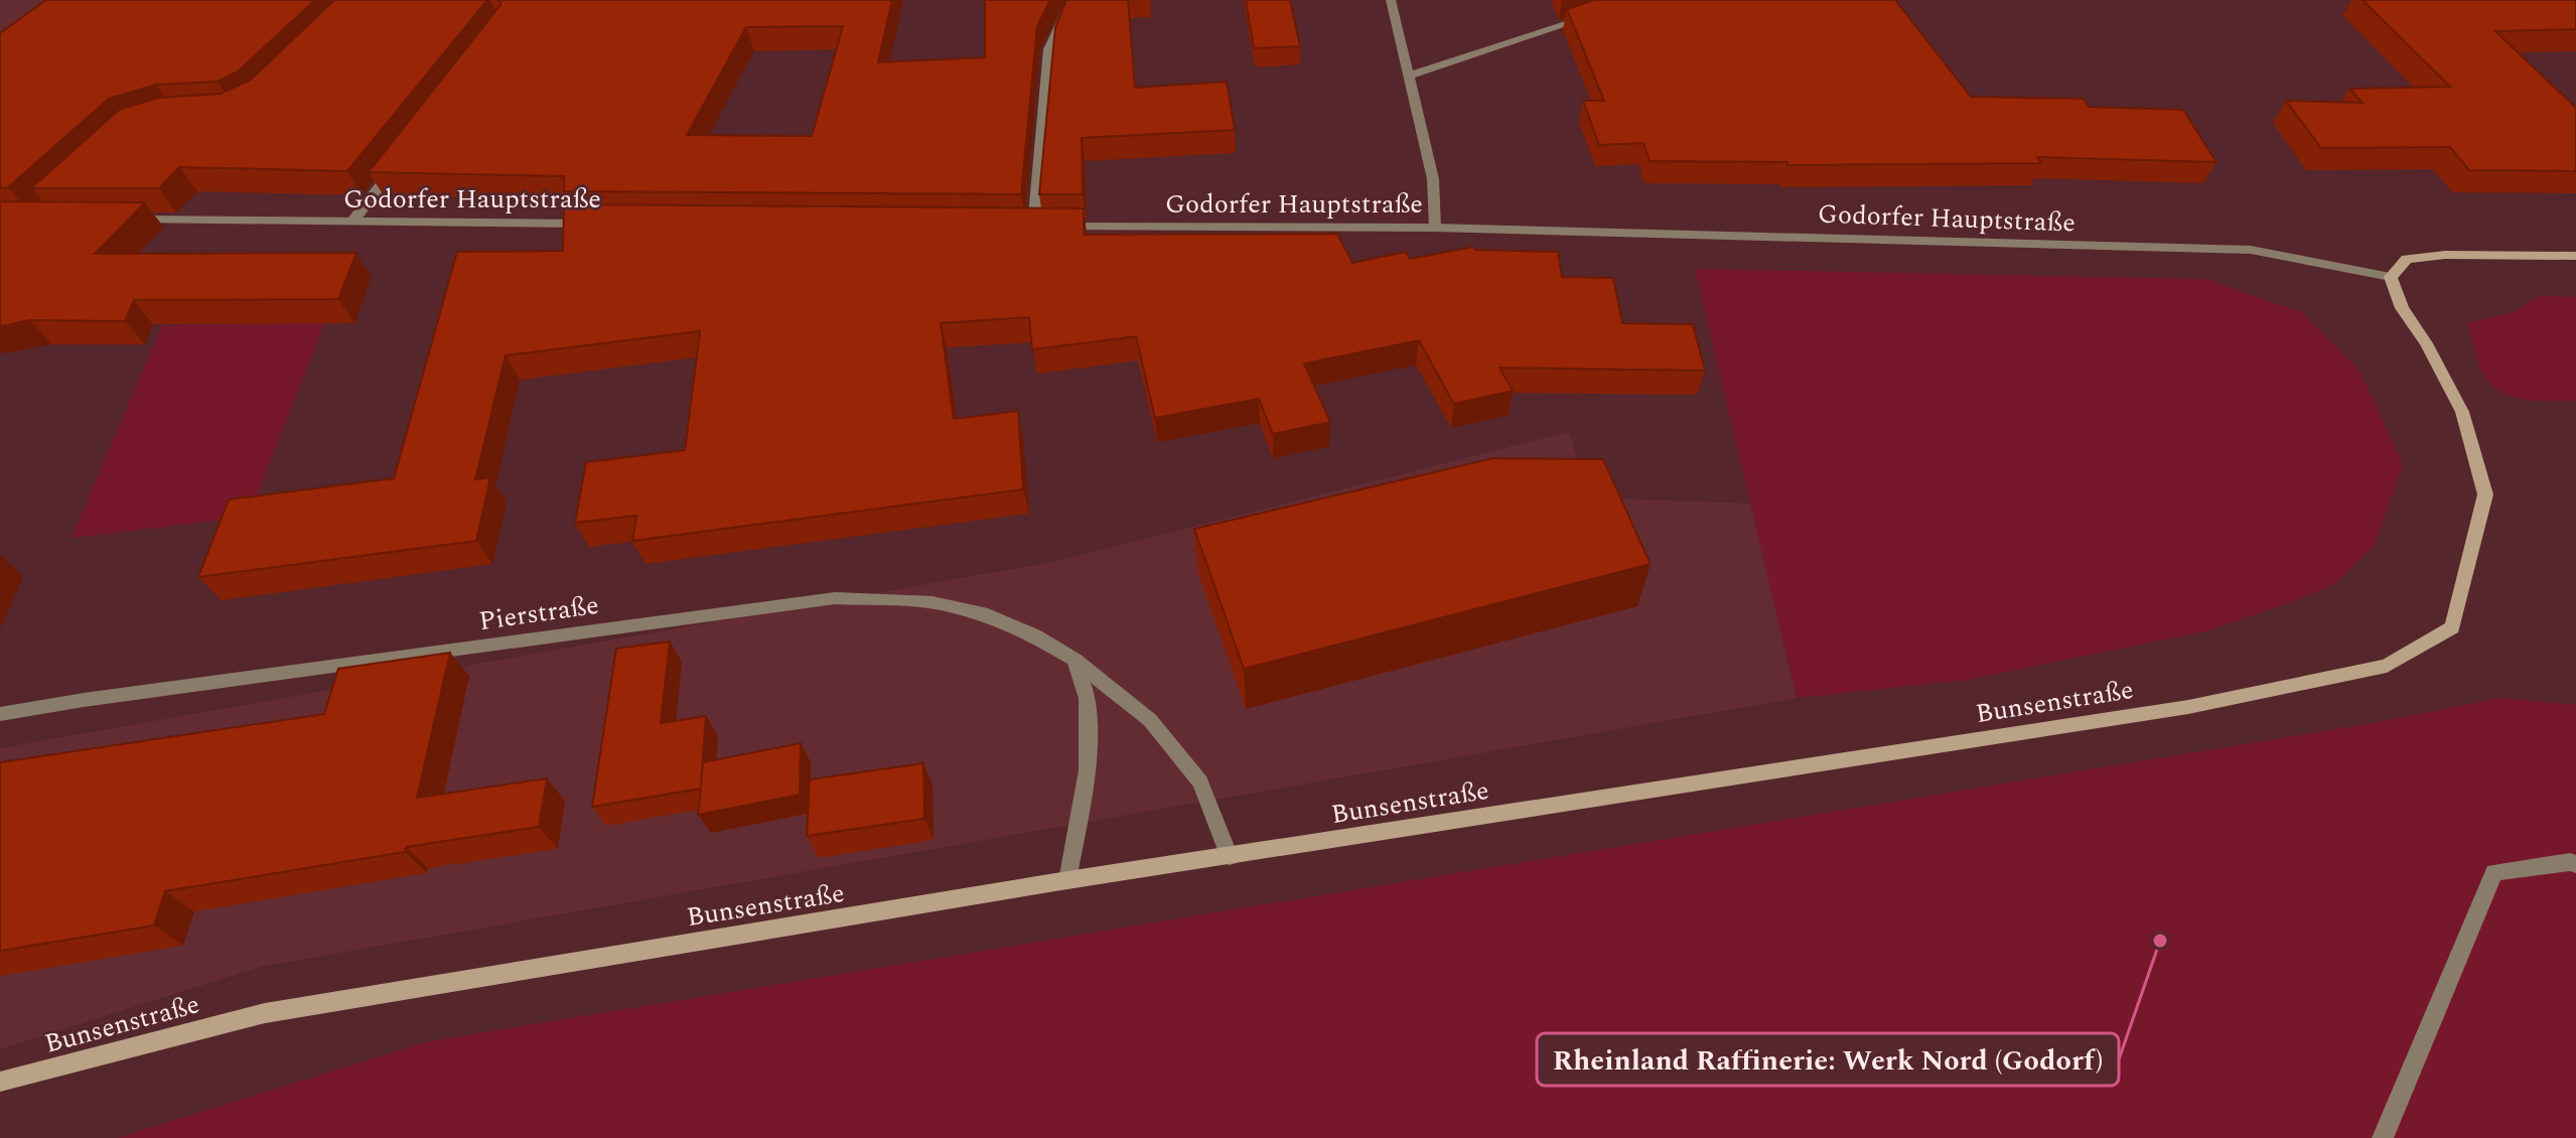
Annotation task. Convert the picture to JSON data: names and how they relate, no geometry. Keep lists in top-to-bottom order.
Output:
{
  "streets": {
    "main road": ["Bunsenstraße"],
    "street": ["Godorfer Hauptstraße", "Pierstraße"]
  },
  "crossings": [
    ["Godorfer Hauptstraße", "Bunsenstraße"],
    ["Pierstraße", "Bunsenstraße"]
  ],
  "places": ["Rheinland Raffinerie: Werk Nord (Godorf)"]
}
